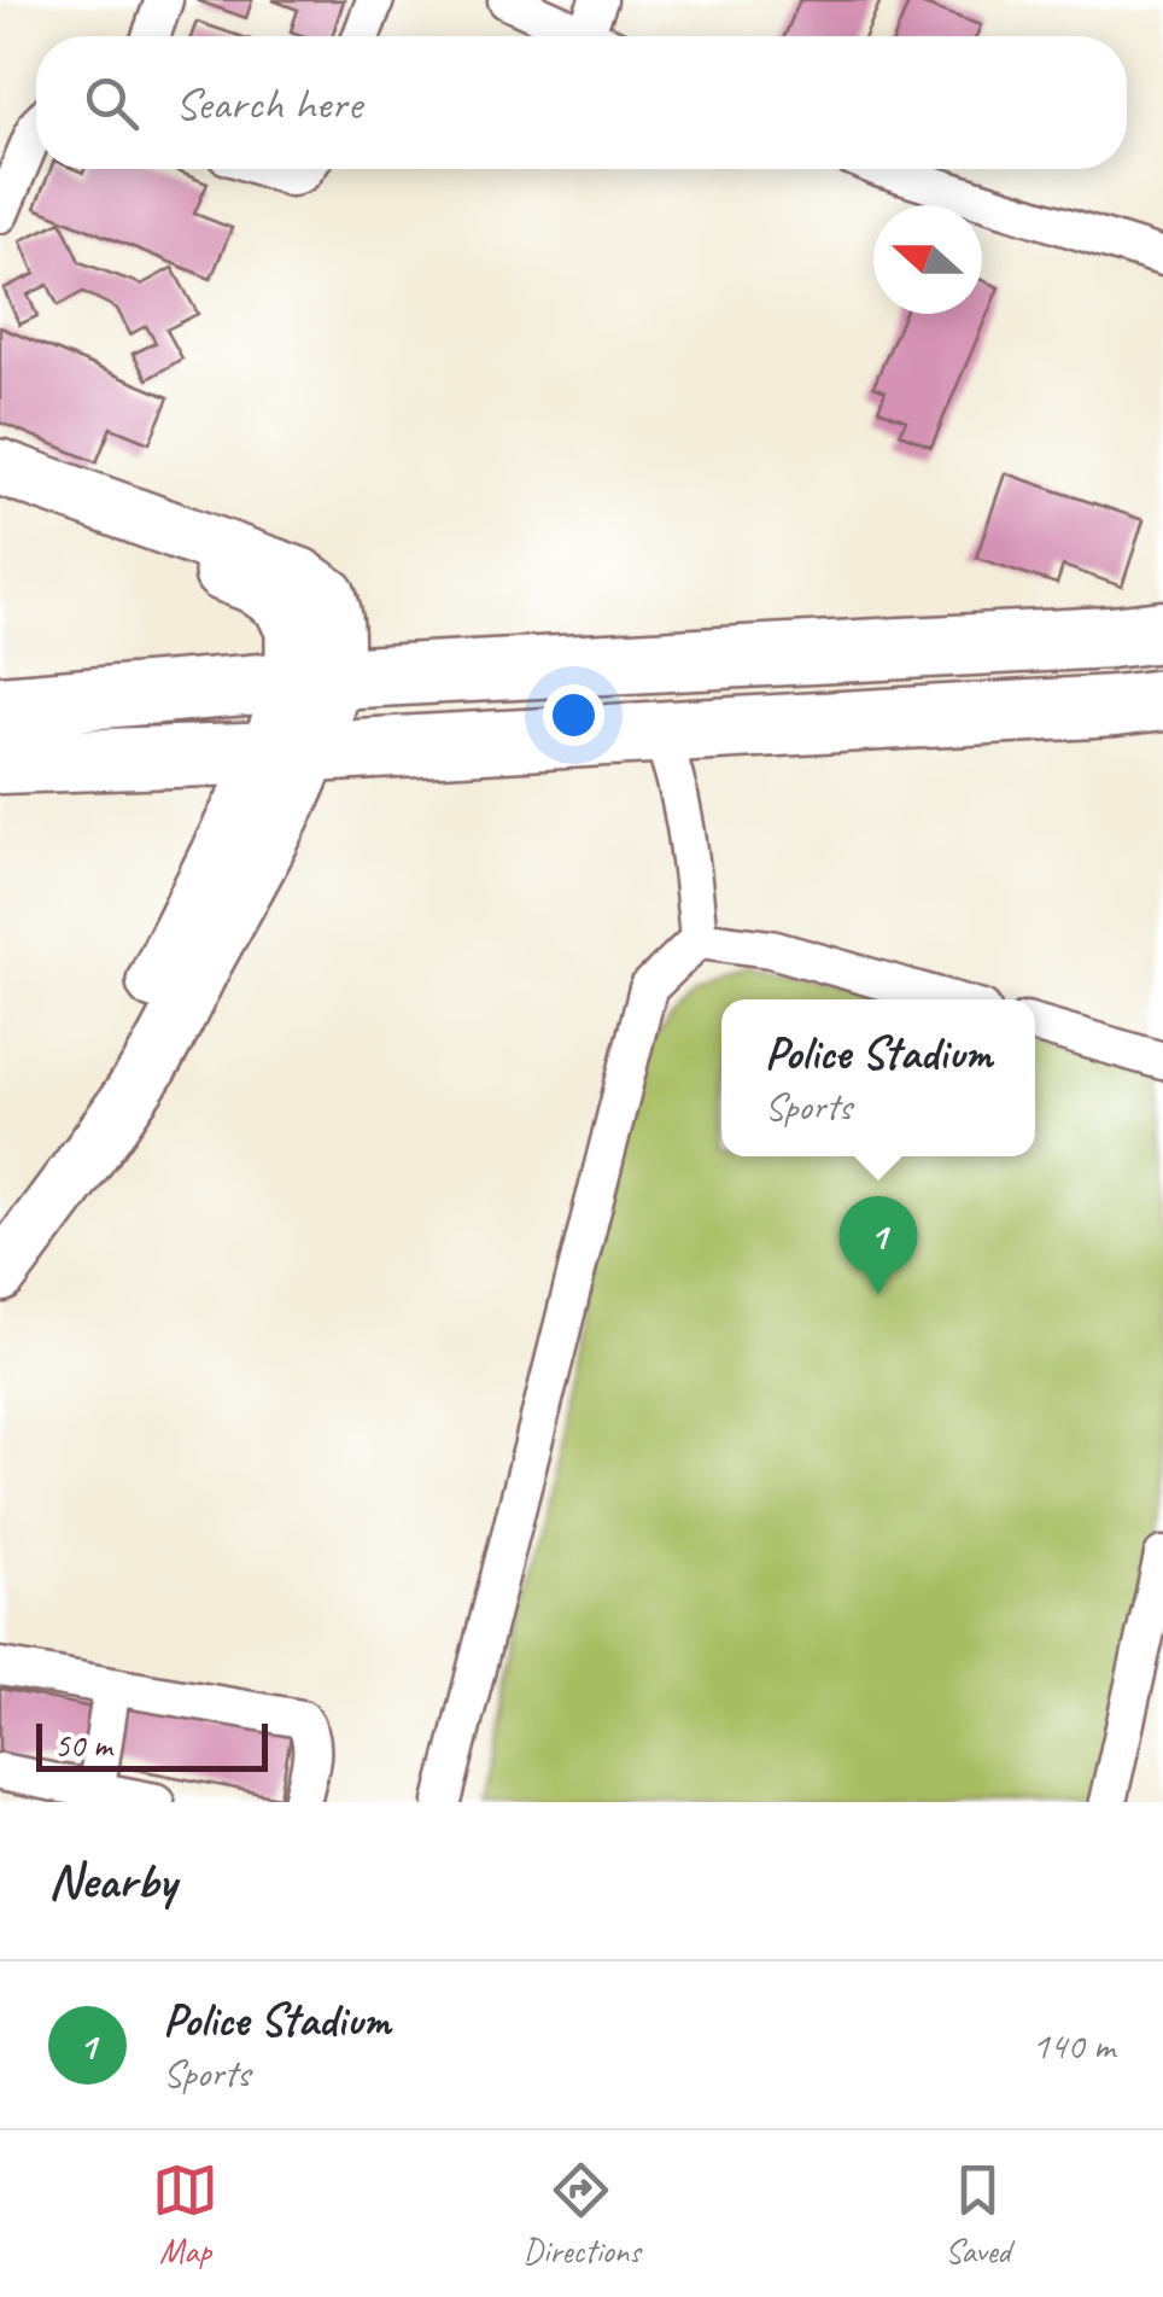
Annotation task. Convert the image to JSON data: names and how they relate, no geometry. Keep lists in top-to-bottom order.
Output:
{
  "scale_bar": "50 m",
  "north": "left",
  "page": {
    "search": "Search here",
    "popup": ["Police Stadium", "Sports"],
    "pins": "1",
    "scale": "50 m",
    "heading": "Nearby",
    "list": [
      {
        "mark": "1",
        "name": "Police Stadium",
        "note": "Sports",
        "value": "140 m"
      }
    ],
    "nav": ["Map", "Directions", "Saved"]
  }
}
